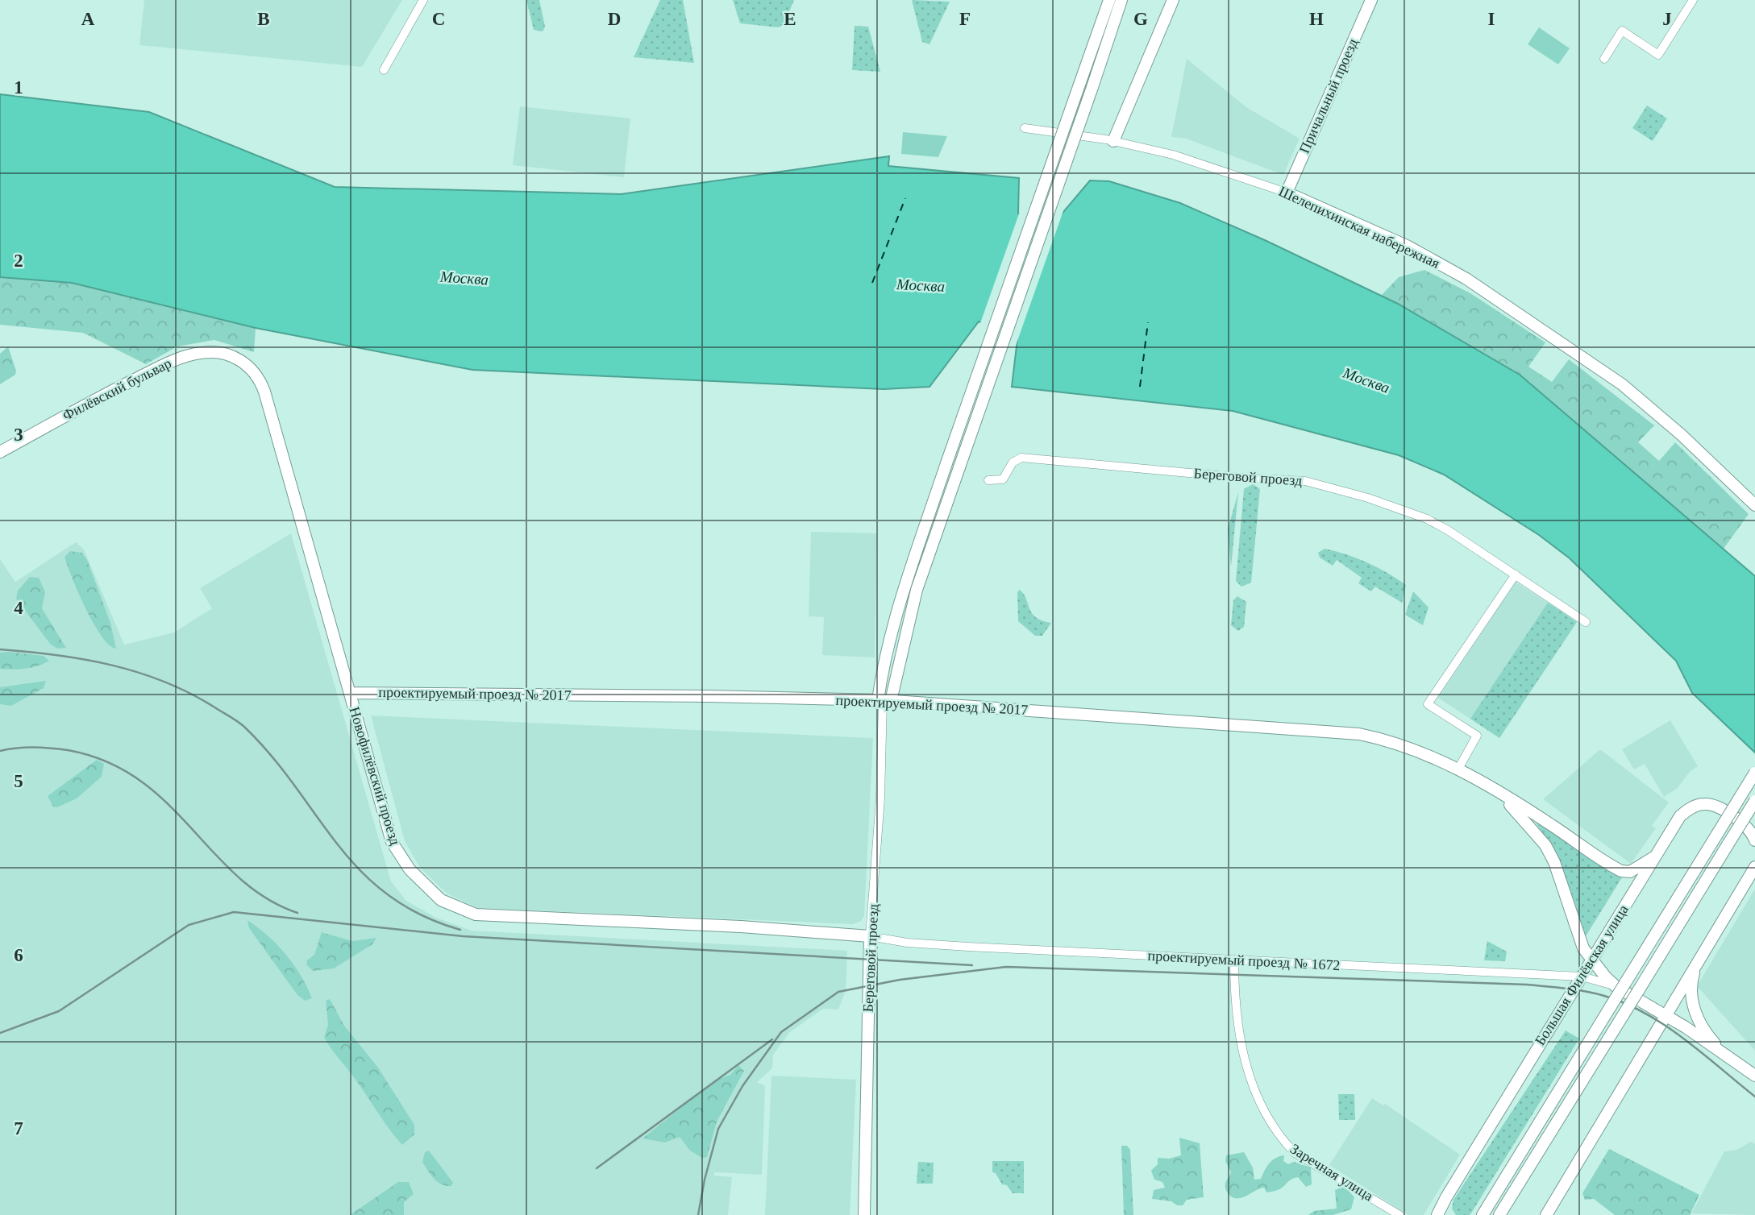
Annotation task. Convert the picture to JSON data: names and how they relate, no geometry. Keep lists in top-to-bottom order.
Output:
{
  "streets": {
    "street": [
      "Причальный проезд",
      "Шелепихинская набережная",
      "Филёвский бульвар",
      "Береговой проезд",
      "проектируемый проезд № 2017",
      "Новофилёвский проезд",
      "проектируемый проезд № 1672",
      "Большая Филёвская улица",
      "Заречная улица"
    ]
  },
  "crossings": [
    ["Причальный проезд", "Шелепихинская набережная"],
    ["Филёвский бульвар", "Новофилёвский проезд"],
    ["Береговой проезд", "проектируемый проезд № 2017"],
    ["Береговой проезд", "Новофилёвский проезд"],
    ["Береговой проезд", "проектируемый проезд № 1672"],
    ["проектируемый проезд № 2017", "Новофилёвский проезд"],
    ["проектируемый проезд № 2017", "проектируемый проезд № 1672"],
    ["проектируемый проезд № 2017", "Большая Филёвская улица"],
    ["Новофилёвский проезд", "проектируемый проезд № 1672"],
    ["проектируемый проезд № 1672", "Большая Филёвская улица"],
    ["проектируемый проезд № 1672", "Заречная улица"]
  ],
  "water": ["Москва"],
  "grid": {
    "columns": [
      "A",
      "B",
      "C",
      "D",
      "E",
      "F",
      "G",
      "H",
      "I",
      "J"
    ],
    "rows": [
      "1",
      "2",
      "3",
      "4",
      "5",
      "6",
      "7"
    ]
  }
}
